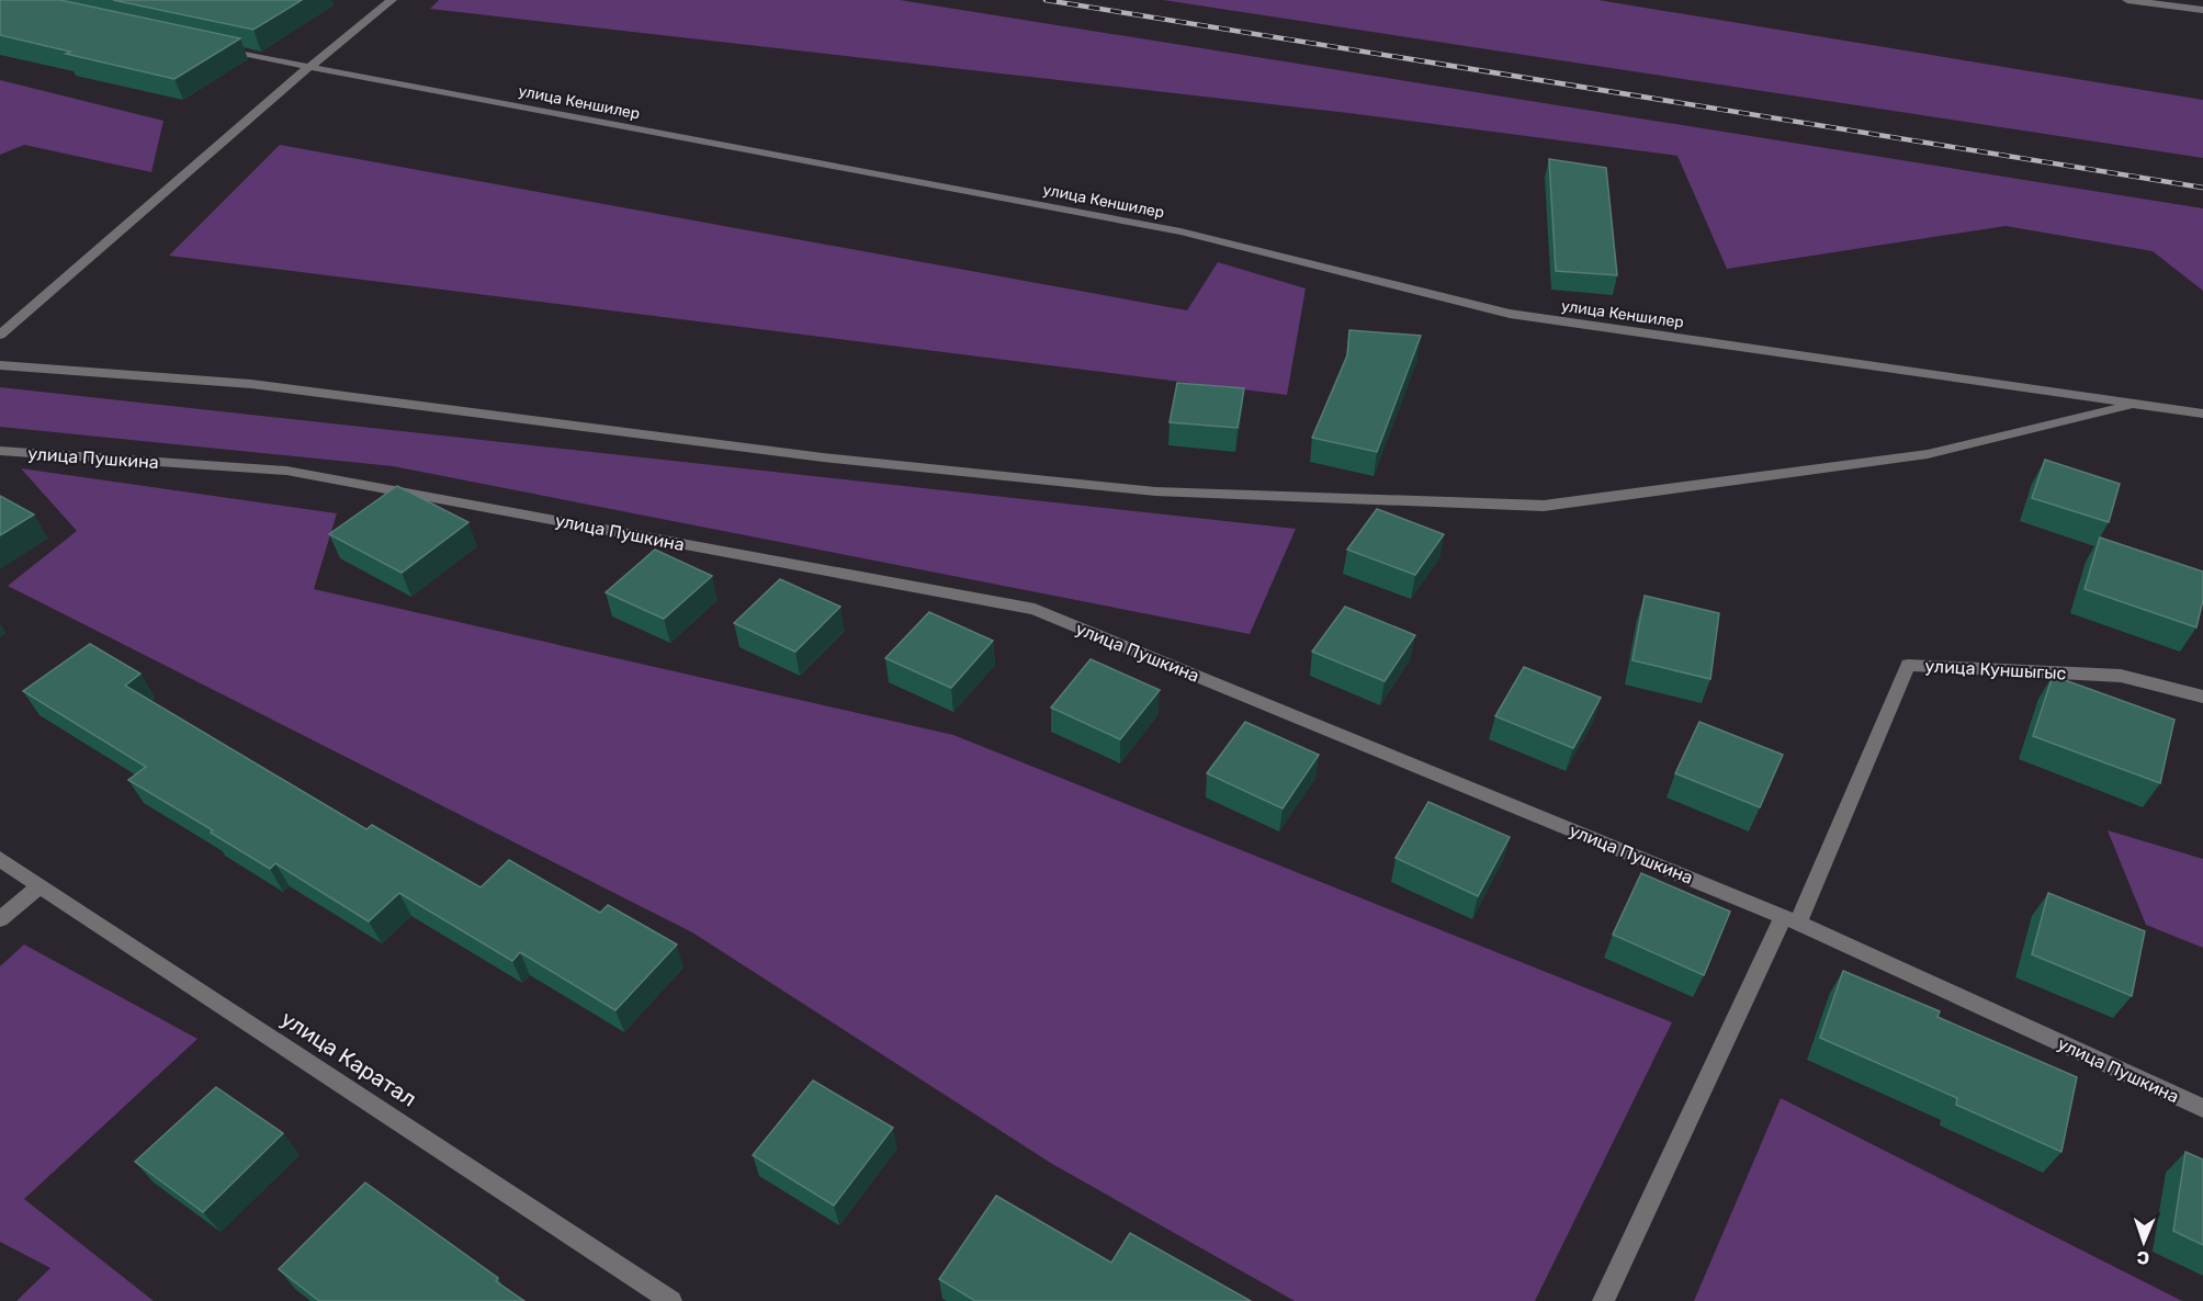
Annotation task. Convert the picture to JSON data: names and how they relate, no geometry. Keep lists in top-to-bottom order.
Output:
{
  "streets": {
    "street": [
      "улица Кеншилер",
      "улица Пушкина",
      "улица Куншыгыс",
      "улица Каратал"
    ]
  },
  "crossings": [
    ["улица Пушкина", "улица Куншыгыс"]
  ],
  "north": "bottom"
}
